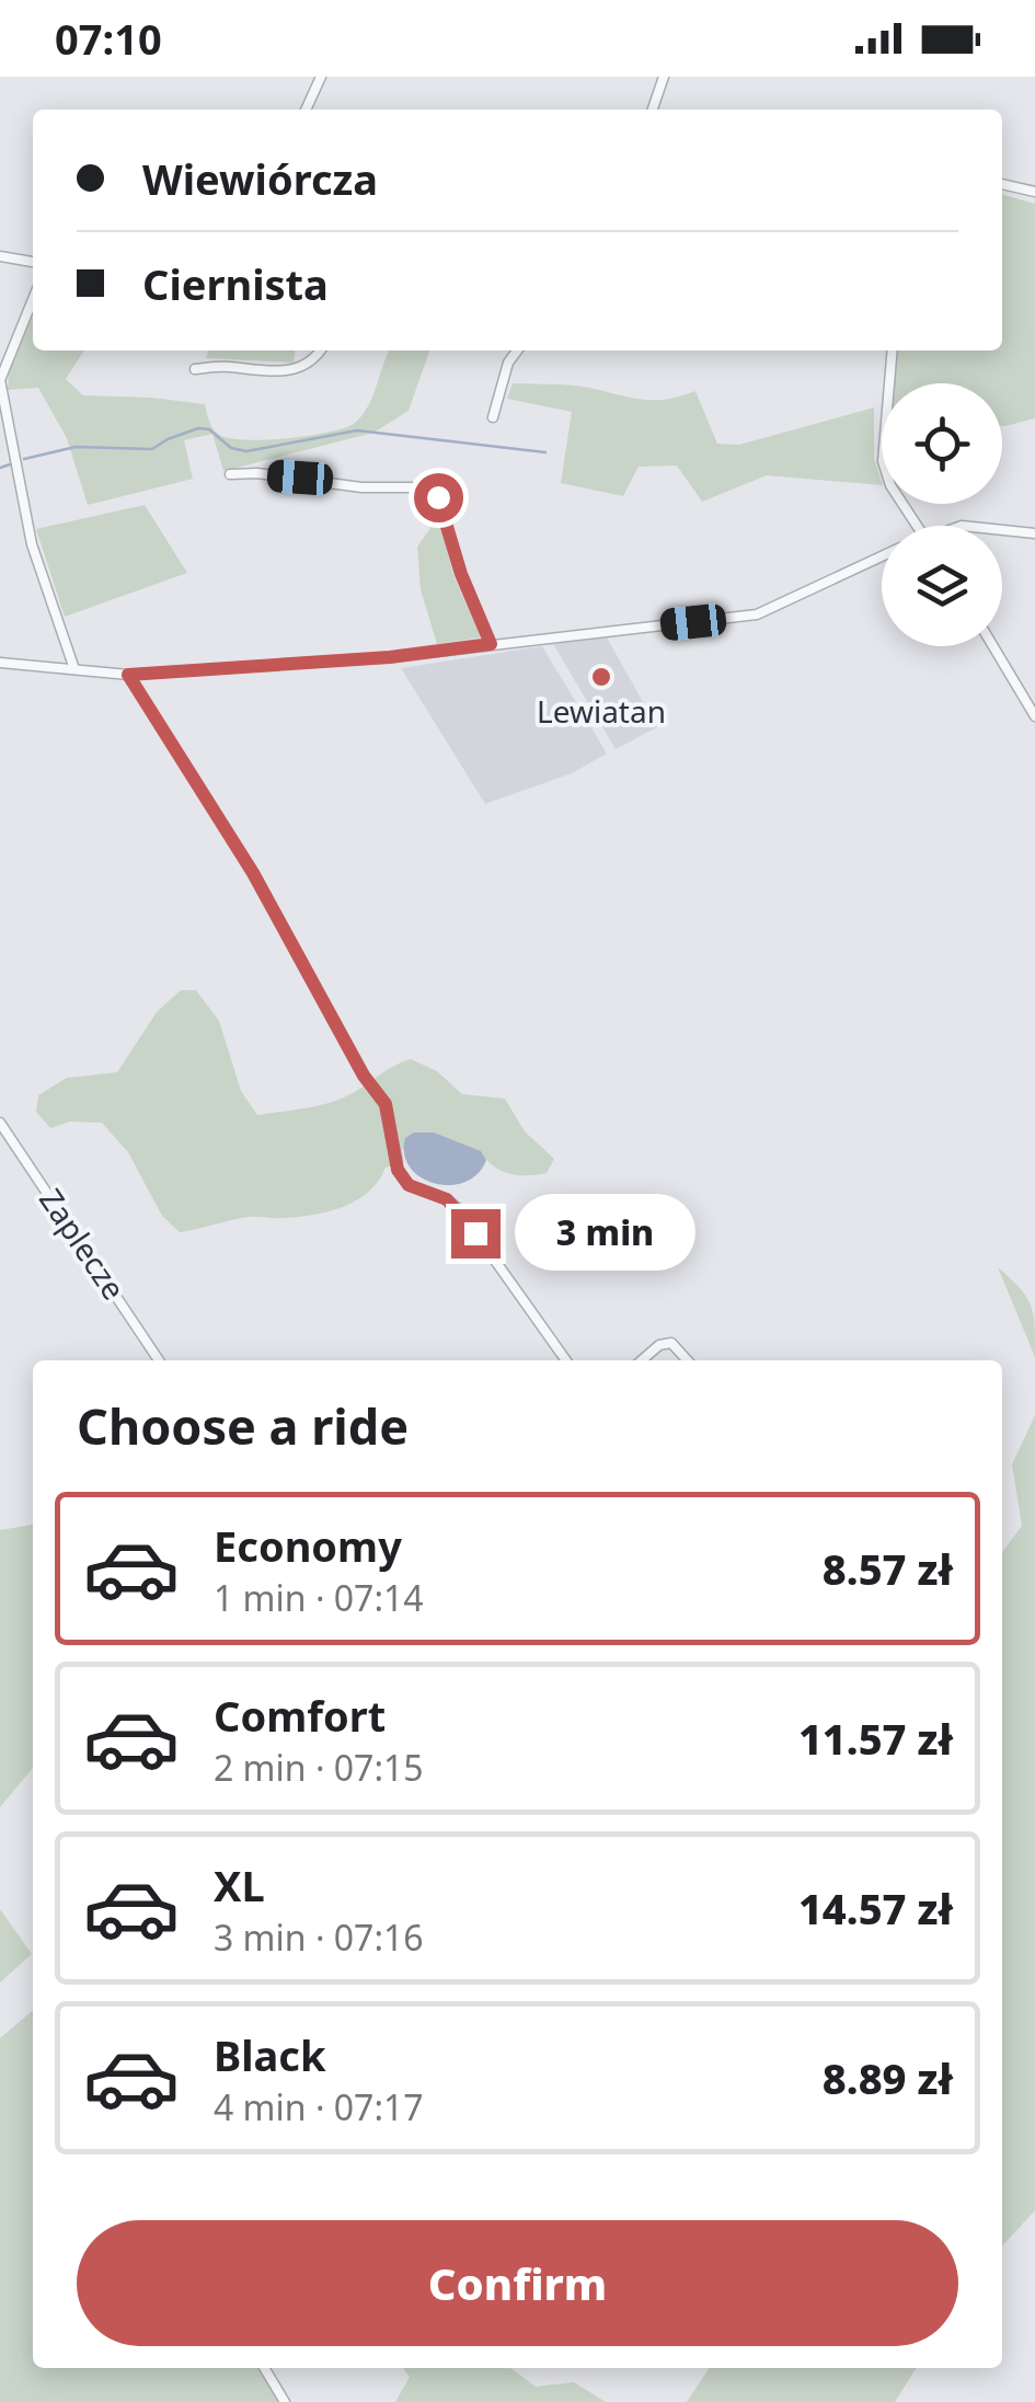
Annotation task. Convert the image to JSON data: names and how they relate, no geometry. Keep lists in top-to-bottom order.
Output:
{
  "streets": {
    "street": ["Zaplecze"]
  },
  "places": ["Lewiatan"],
  "page": {
    "status": "07:10",
    "banner": ["Wiewiórcza", "Ciernista"],
    "bubble": "3 min",
    "heading": "Choose a ride",
    "list": [
      {
        "name": "Economy",
        "note": "1 min · 07:14",
        "value": "8.57 zł"
      },
      {
        "name": "Comfort",
        "note": "2 min · 07:15",
        "value": "11.57 zł"
      },
      {
        "name": "XL",
        "note": "3 min · 07:16",
        "value": "14.57 zł"
      },
      {
        "name": "Black",
        "note": "4 min · 07:17",
        "value": "8.89 zł"
      }
    ],
    "buttons": "Confirm"
  }
}
